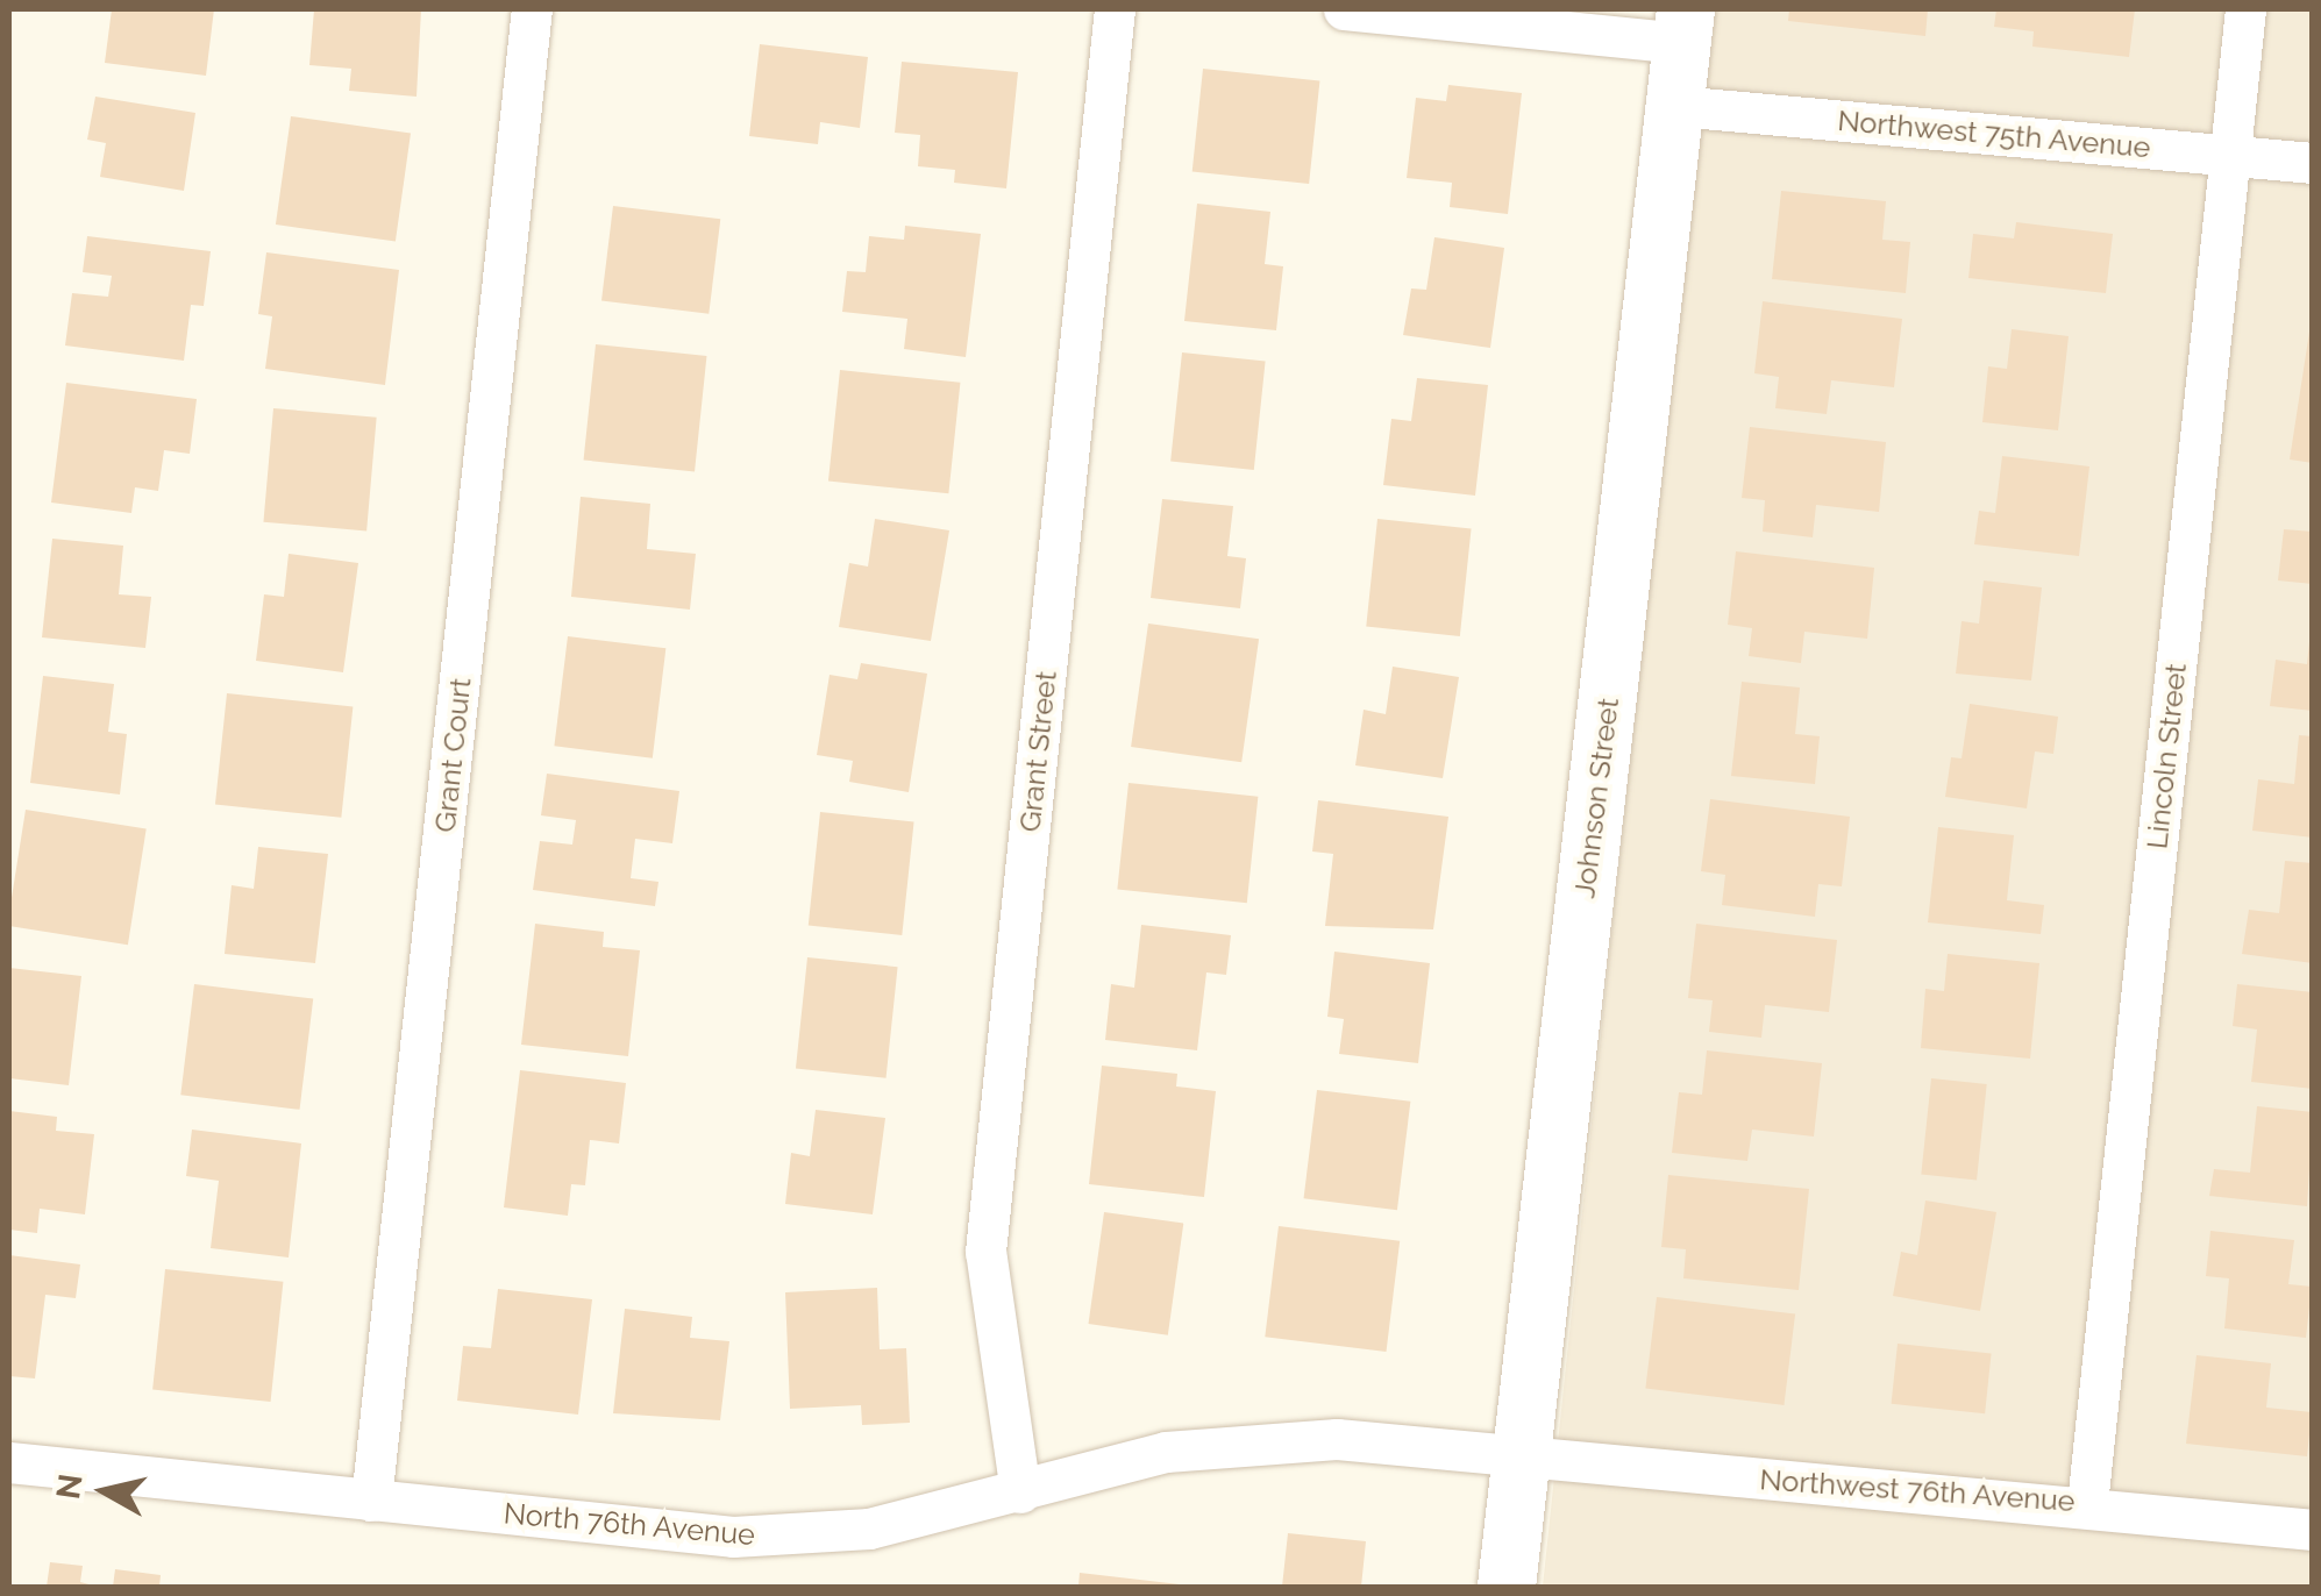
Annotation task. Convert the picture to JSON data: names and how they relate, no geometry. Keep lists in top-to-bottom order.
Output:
{
  "streets": {
    "street": [
      "Northwest 75th Avenue",
      "Grant Street",
      "Grant Court",
      "Lincoln Street",
      "Johnson Street",
      "Northwest 76th Avenue",
      "North 76th Avenue"
    ]
  },
  "crossings": [
    ["Northwest 75th Avenue", "Lincoln Street"],
    ["Northwest 75th Avenue", "Johnson Street"],
    ["Grant Street", "North 76th Avenue"],
    ["Grant Court", "North 76th Avenue"],
    ["Lincoln Street", "Northwest 76th Avenue"],
    ["Johnson Street", "Northwest 76th Avenue"],
    ["Johnson Street", "North 76th Avenue"],
    ["Northwest 76th Avenue", "North 76th Avenue"]
  ],
  "north": "left"
}
